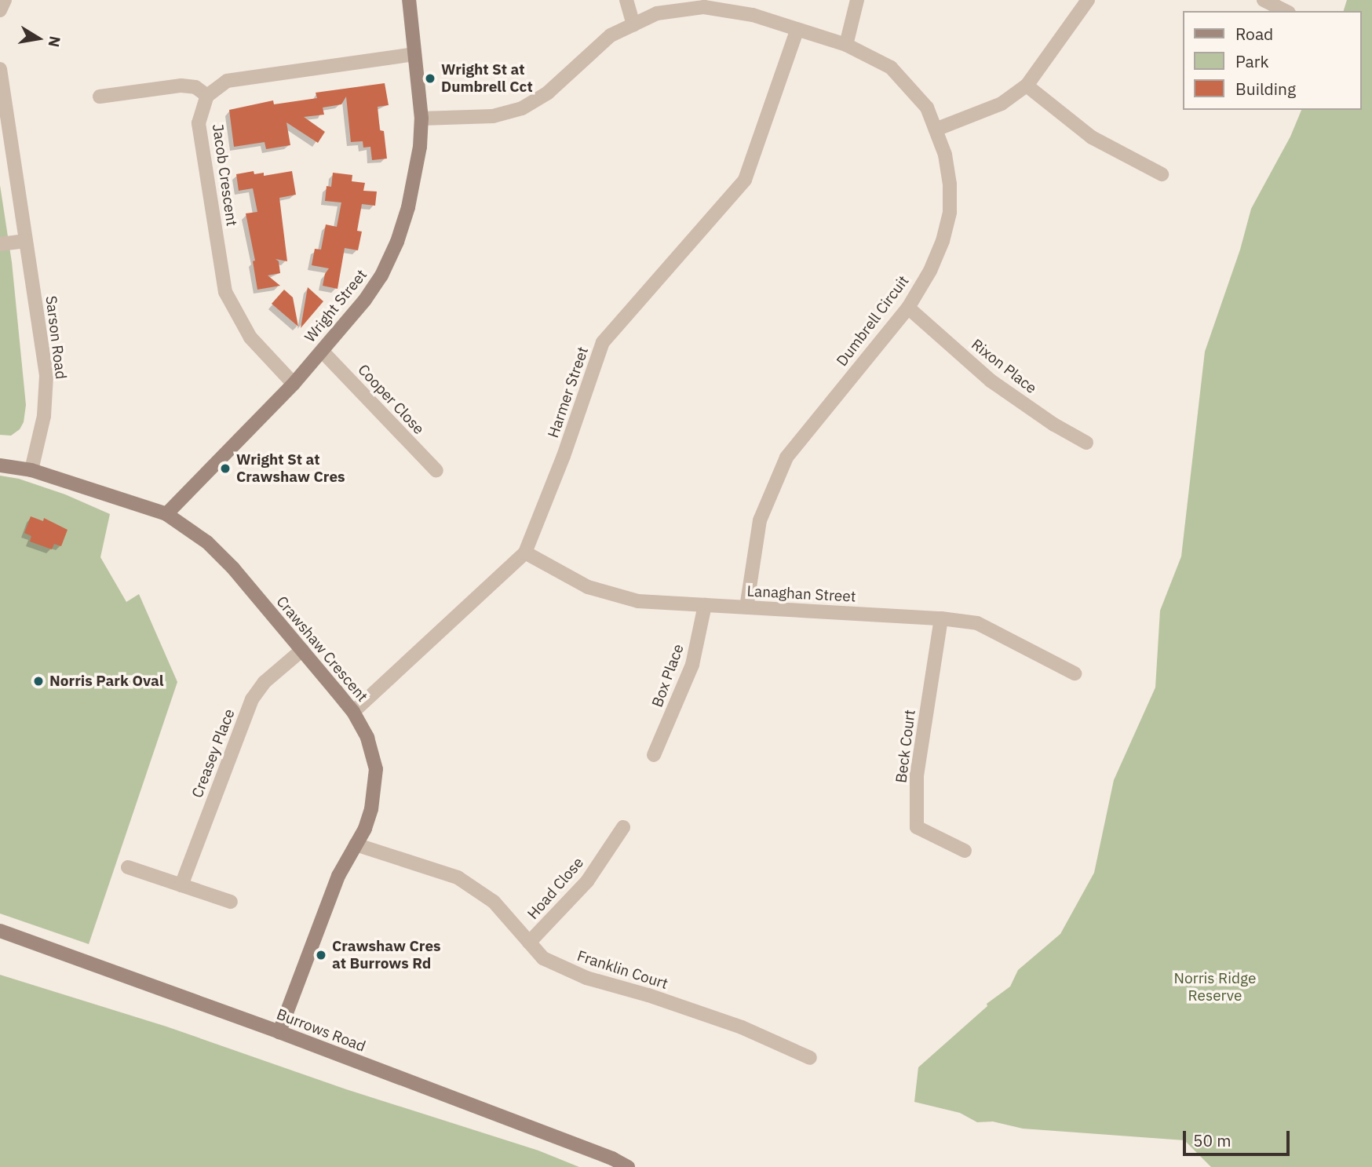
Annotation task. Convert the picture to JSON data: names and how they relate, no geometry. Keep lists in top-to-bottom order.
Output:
{
  "streets": {
    "street": [
      "Jacob Crescent",
      "Wright Street",
      "Dumbrell Circuit",
      "Sarson Road",
      "Rixon Place",
      "Harmer Street",
      "Cooper Close",
      "Lanaghan Street",
      "Crawshaw Crescent",
      "Box Place",
      "Beck Court",
      "Creasey Place",
      "Hoad Close",
      "Franklin Court",
      "Burrows Road"
    ]
  },
  "crossings": [
    ["Jacob Crescent", "Wright Street"],
    ["Wright Street", "Dumbrell Circuit"],
    ["Wright Street", "Cooper Close"],
    ["Wright Street", "Crawshaw Crescent"],
    ["Dumbrell Circuit", "Rixon Place"],
    ["Dumbrell Circuit", "Harmer Street"],
    ["Dumbrell Circuit", "Lanaghan Street"],
    ["Sarson Road", "Crawshaw Crescent"],
    ["Harmer Street", "Lanaghan Street"],
    ["Harmer Street", "Crawshaw Crescent"],
    ["Lanaghan Street", "Box Place"],
    ["Lanaghan Street", "Beck Court"],
    ["Crawshaw Crescent", "Creasey Place"],
    ["Crawshaw Crescent", "Franklin Court"],
    ["Crawshaw Crescent", "Burrows Road"],
    ["Hoad Close", "Franklin Court"]
  ],
  "parks": ["Norris Ridge Reserve"],
  "places": [
    "Wright St at Dumbrell Cct",
    "Wright St at Crawshaw Cres",
    "Norris Park Oval",
    "Crawshaw Cres at Burrows Rd"
  ],
  "legend": ["Road", "Park", "Building"],
  "scale_bar": "50 m",
  "north": "right"
}
